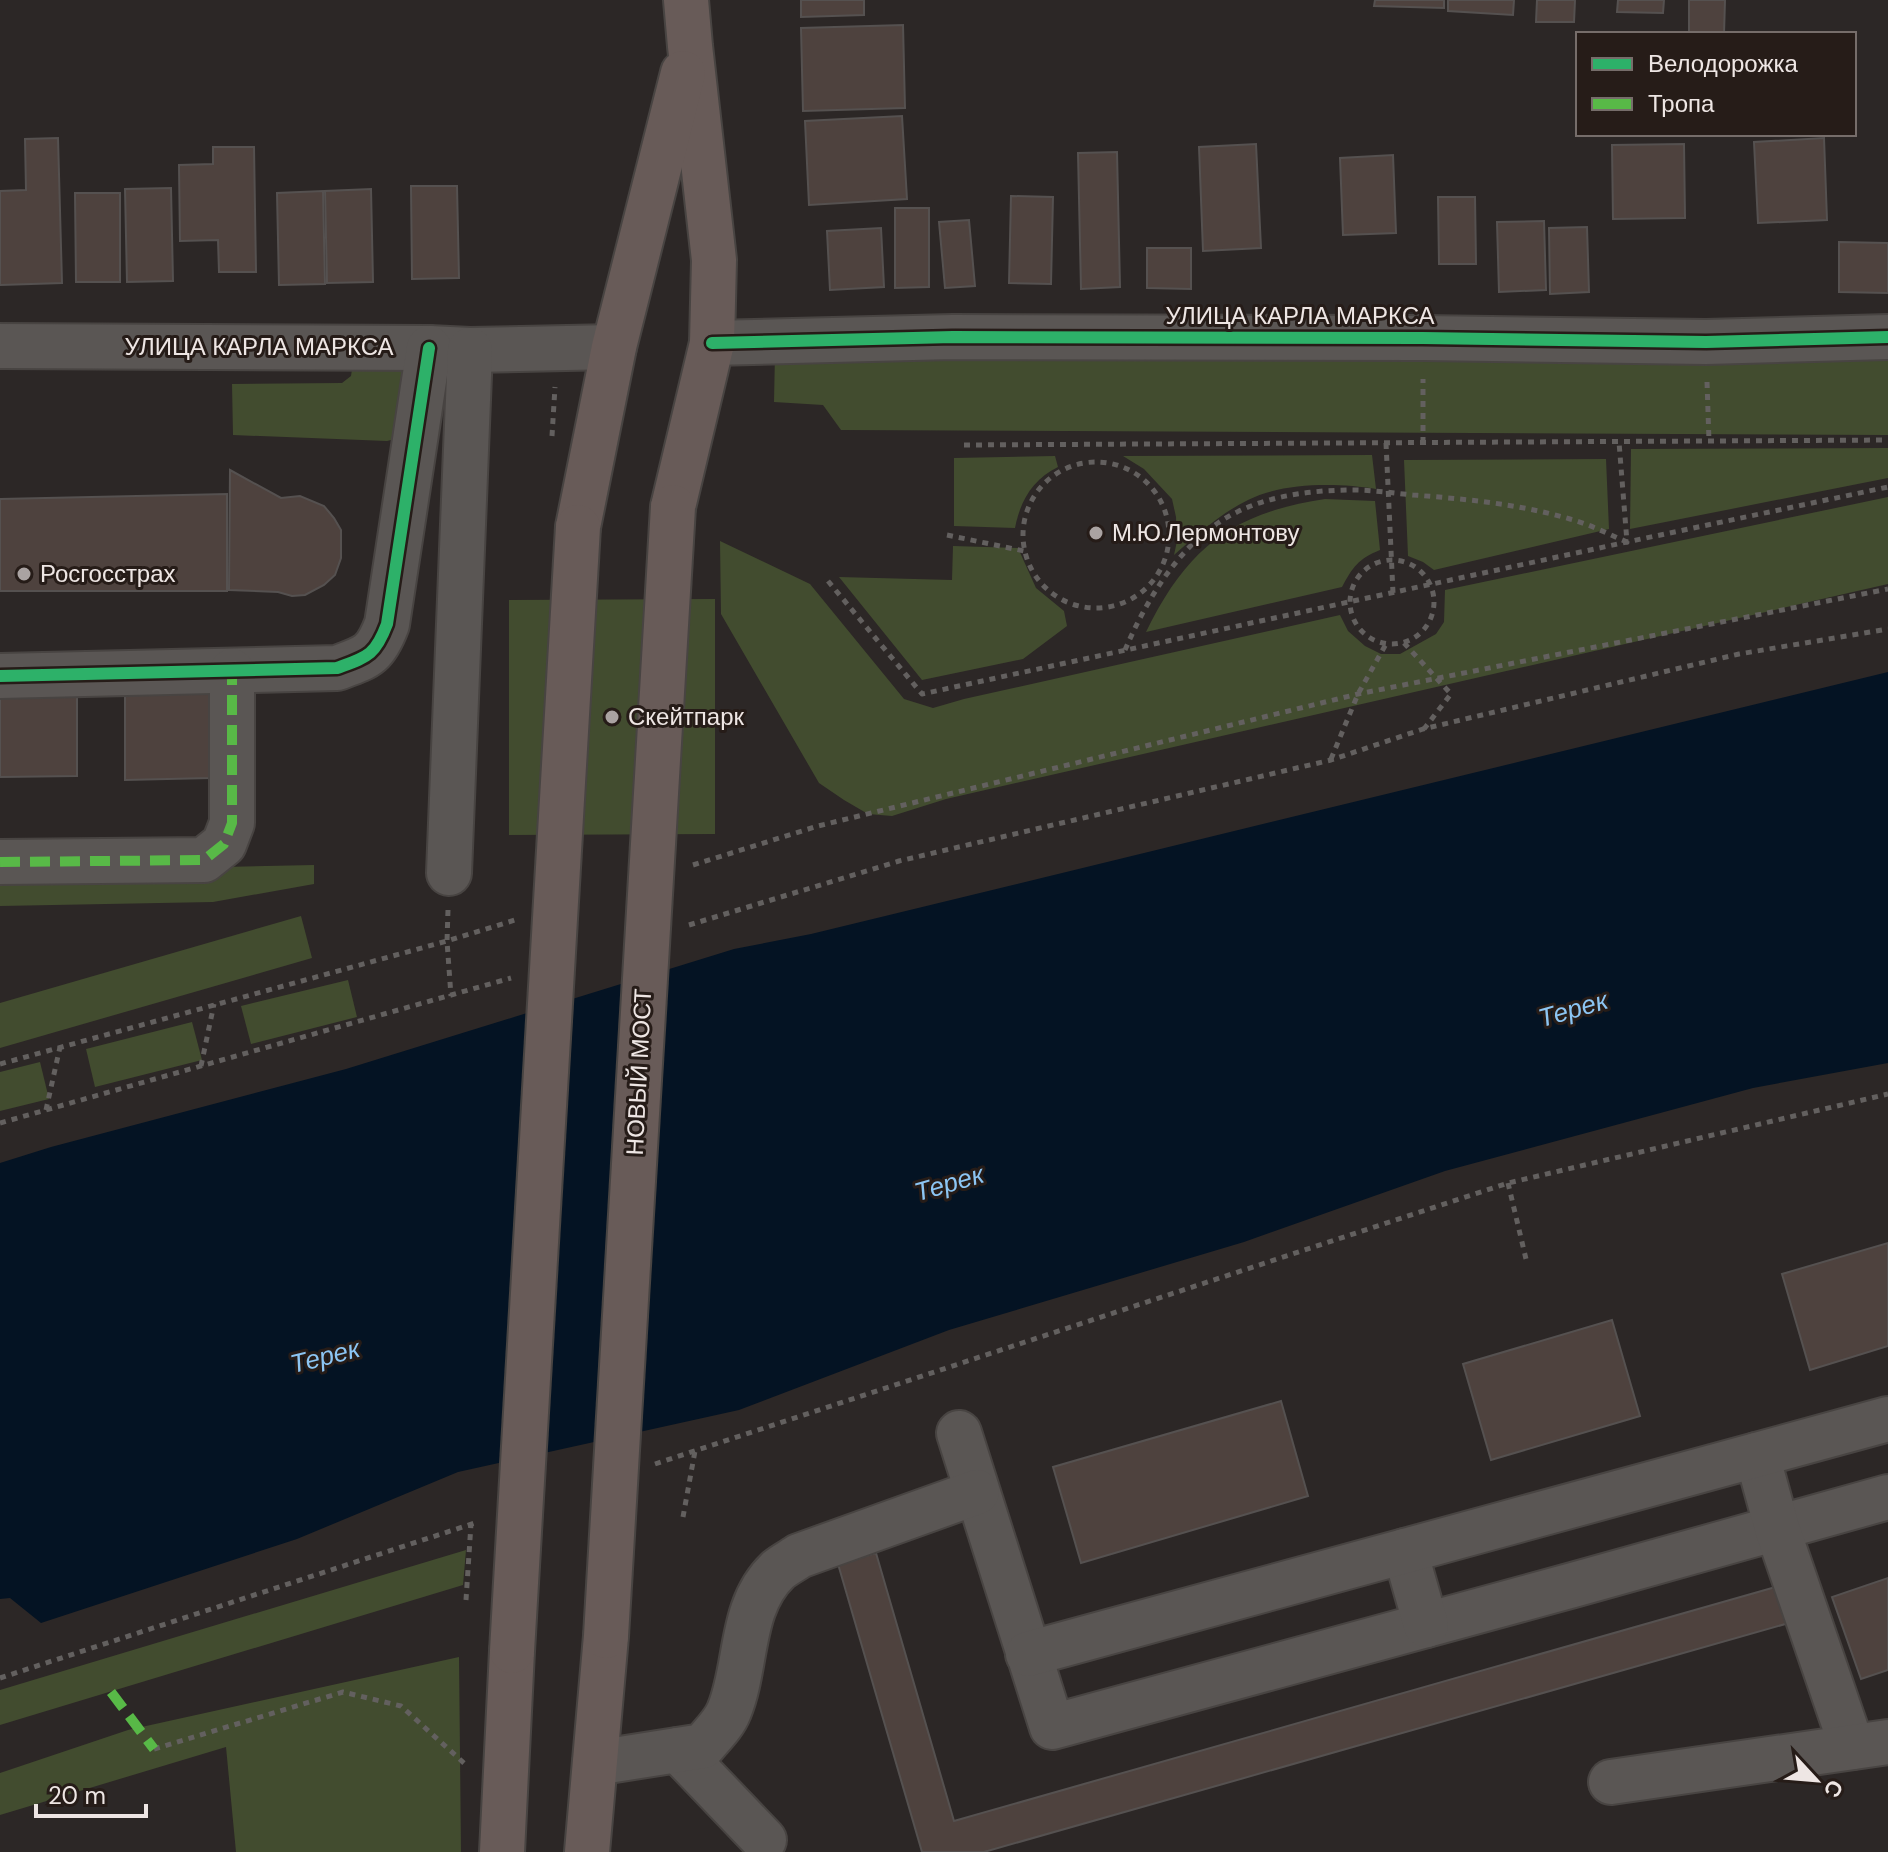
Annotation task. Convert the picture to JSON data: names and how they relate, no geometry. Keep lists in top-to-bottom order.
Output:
{
  "streets": {
    "main road": ["НОВЫЙ МОСТ"],
    "street": ["УЛИЦА КАРЛА МАРКСА"]
  },
  "crossings": [
    ["УЛИЦА КАРЛА МАРКСА", "НОВЫЙ МОСТ"]
  ],
  "water": ["Терек"],
  "places": ["М.Ю.Лермонтову", "Росгосстрах", "Скейтпарк"],
  "legend": ["Велодорожка", "Тропа"],
  "scale_bar": "20 m",
  "north": "bottom right"
}
